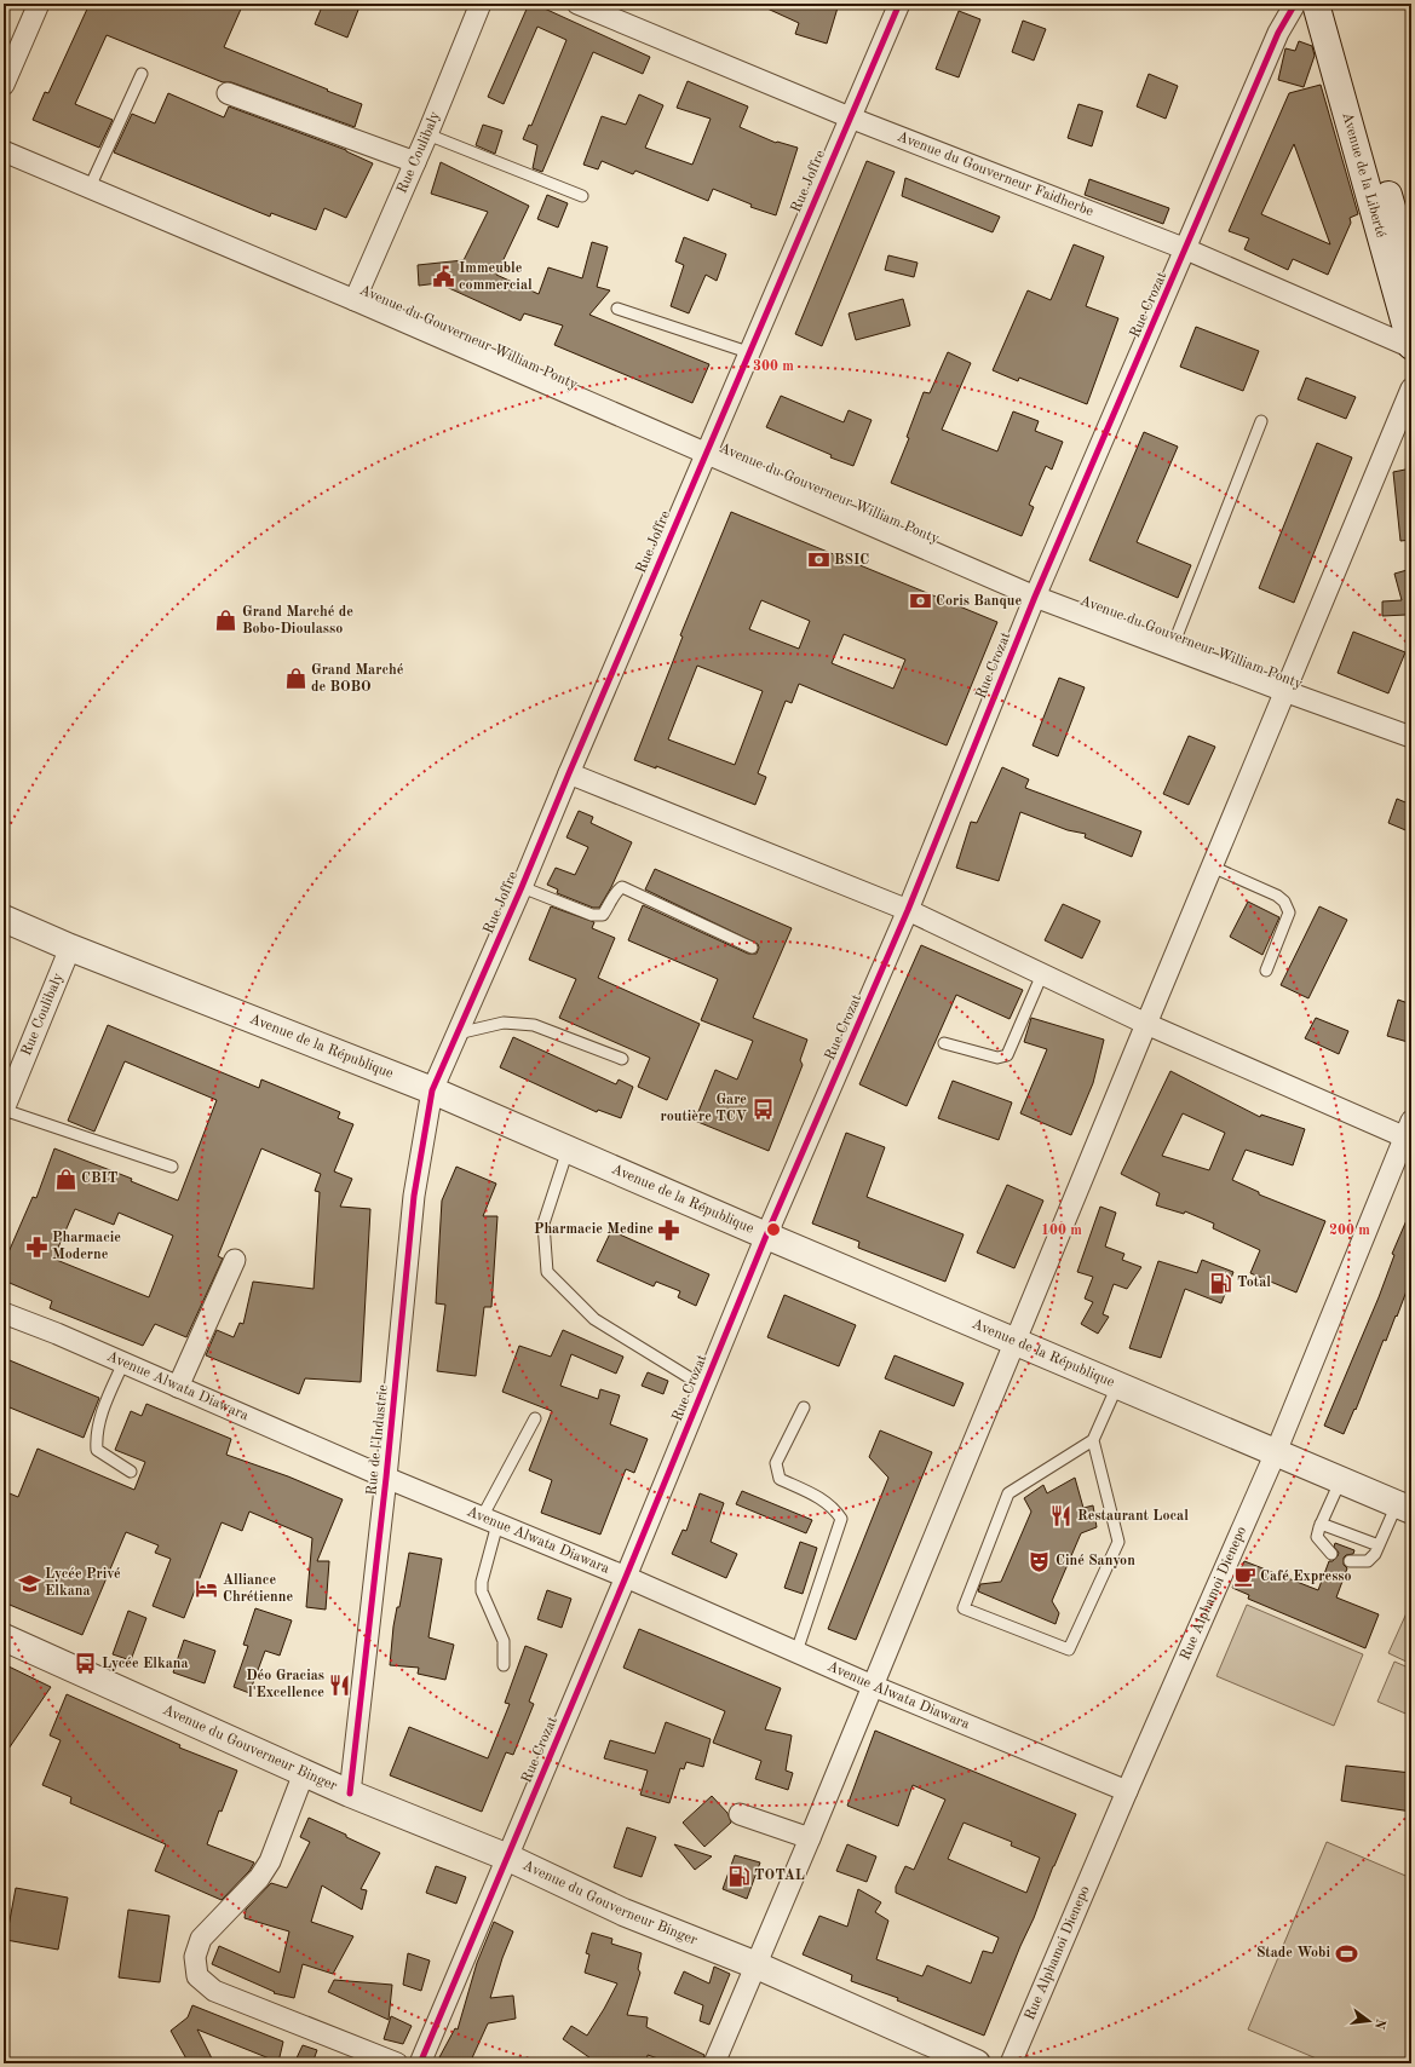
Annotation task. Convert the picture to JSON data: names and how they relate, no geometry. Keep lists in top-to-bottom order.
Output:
{
  "streets": {
    "street": [
      "Rue Coulibaly",
      "Avenue du Gouverneur Faidherbe",
      "Avenue de la Liberté",
      "Rue Joffre",
      "Rue Crozat",
      "Avenue du Gouverneur William Ponty",
      "Avenue de la République",
      "Avenue Alwata Diawara",
      "Rue de l'Industrie",
      "Rue Alphamoi Dienepo",
      "Avenue du Gouverneur Binger"
    ]
  },
  "crossings": [
    ["Rue Coulibaly", "Avenue du Gouverneur William Ponty"],
    ["Rue Coulibaly", "Avenue de la République"],
    ["Avenue du Gouverneur Faidherbe", "Avenue de la Liberté"],
    ["Avenue du Gouverneur Faidherbe", "Rue Joffre"],
    ["Avenue du Gouverneur Faidherbe", "Rue Crozat"],
    ["Rue Joffre", "Avenue du Gouverneur William Ponty"],
    ["Rue Joffre", "Avenue de la République"],
    ["Rue Joffre", "Rue de l'Industrie"],
    ["Rue Crozat", "Avenue du Gouverneur William Ponty"],
    ["Rue Crozat", "Avenue de la République"],
    ["Rue Crozat", "Avenue Alwata Diawara"],
    ["Rue Crozat", "Avenue du Gouverneur Binger"],
    ["Avenue de la République", "Rue de l'Industrie"],
    ["Avenue de la République", "Rue Alphamoi Dienepo"],
    ["Avenue Alwata Diawara", "Rue de l'Industrie"],
    ["Avenue Alwata Diawara", "Rue Alphamoi Dienepo"],
    ["Rue de l'Industrie", "Avenue du Gouverneur Binger"]
  ],
  "places": {
    "public building": ["Immeuble commercial"],
    "bank": ["BSIC", "Coris Banque"],
    "shop": ["Grand Marché de Bobo-Dioulasso", "Grand Marché de BOBO", "CBIT"],
    "bus stop": ["Gare routière TCV", "Lycée Elkana"],
    "pharmacy": ["Pharmacie Medine", "Pharmacie Moderne"],
    "fuel station": ["Total", "TOTAL"],
    "restaurant": ["Restaurant Local", "Déo Gracias l'Excellence"],
    "theatre": ["Ciné Sanyon"],
    "cafe": ["Café Expresso"],
    "school or university": ["Lycée Privé Elkana"],
    "hotel": ["Alliance Chrétienne"],
    "sports": ["Stade Wobi"]
  },
  "north": "right",
  "rings": ["300 m", "100 m", "200 m"]
}
